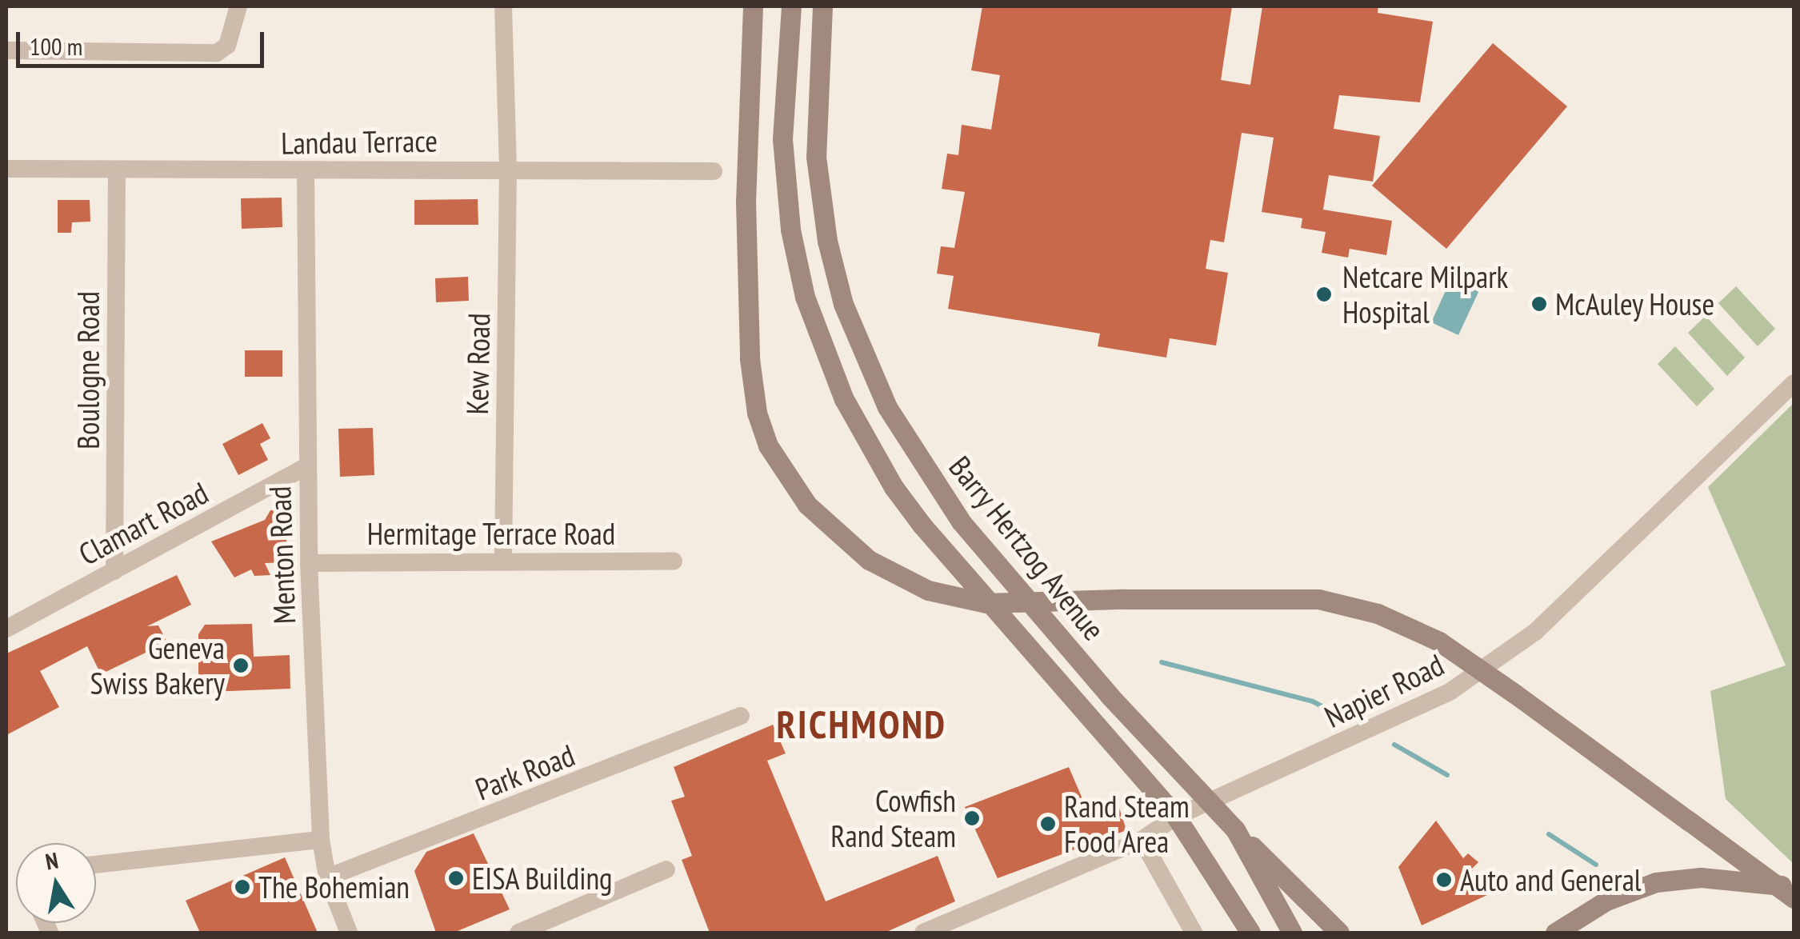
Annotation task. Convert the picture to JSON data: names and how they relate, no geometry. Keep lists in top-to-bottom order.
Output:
{
  "streets": {
    "main road": ["Barry Hertzog Avenue"],
    "street": [
      "Landau Terrace",
      "Kew Road",
      "Boulogne Road",
      "Clamart Road",
      "Hermitage Terrace Road",
      "Menton Road",
      "Napier Road",
      "Park Road"
    ]
  },
  "crossings": [
    ["Landau Terrace", "Kew Road"],
    ["Landau Terrace", "Boulogne Road"],
    ["Landau Terrace", "Menton Road"],
    ["Kew Road", "Hermitage Terrace Road"],
    ["Boulogne Road", "Clamart Road"],
    ["Clamart Road", "Menton Road"],
    ["Hermitage Terrace Road", "Menton Road"],
    ["Barry Hertzog Avenue", "Napier Road"],
    ["Menton Road", "Park Road"]
  ],
  "districts": ["RICHMOND"],
  "places": [
    "Netcare Milpark Hospital",
    "McAuley House",
    "Geneva Swiss Bakery",
    "Cowfish Rand Steam",
    "Rand Steam Food Area",
    "EISA Building",
    "Auto and General",
    "The Bohemian"
  ],
  "scale_bar": "100 m",
  "north": "top"
}
